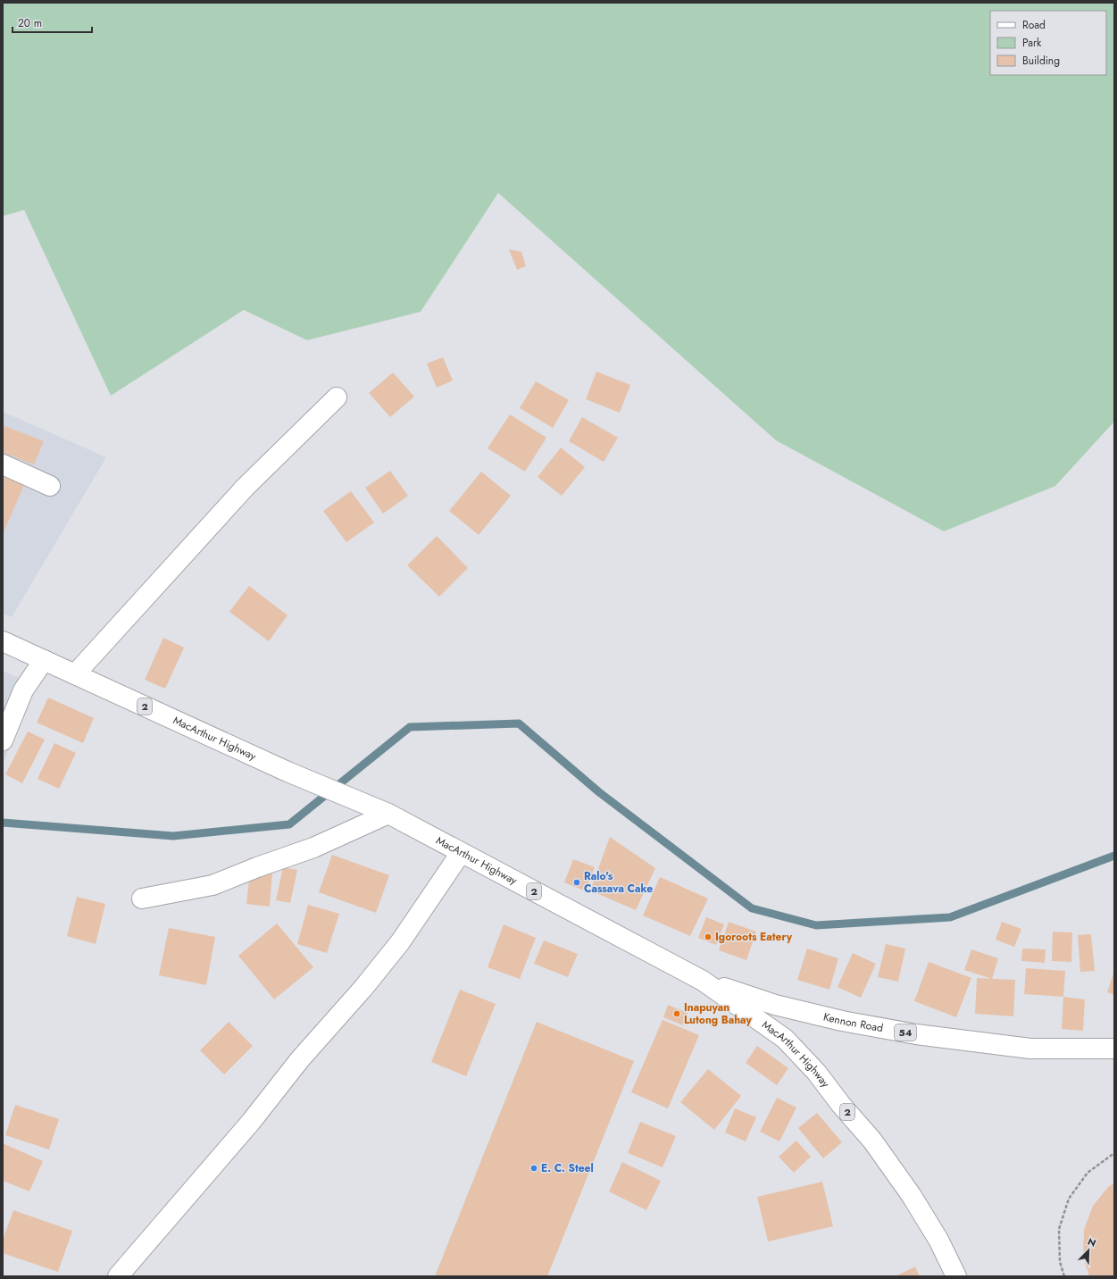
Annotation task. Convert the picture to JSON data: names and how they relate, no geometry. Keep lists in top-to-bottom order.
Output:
{
  "streets": {
    "main road": [
      "2",
      "MacArthur Highway",
      "Kennon Road",
      "54"
    ]
  },
  "crossings": [
    ["MacArthur Highway", "Kennon Road"]
  ],
  "places": [
    "Ralo's Cassava Cake",
    "Igoroots Eatery",
    "Inapuyan Lutong Bahay",
    "E. C. Steel"
  ],
  "legend": ["Road", "Park", "Building"],
  "scale_bar": "20 m",
  "north": "top right"
}
